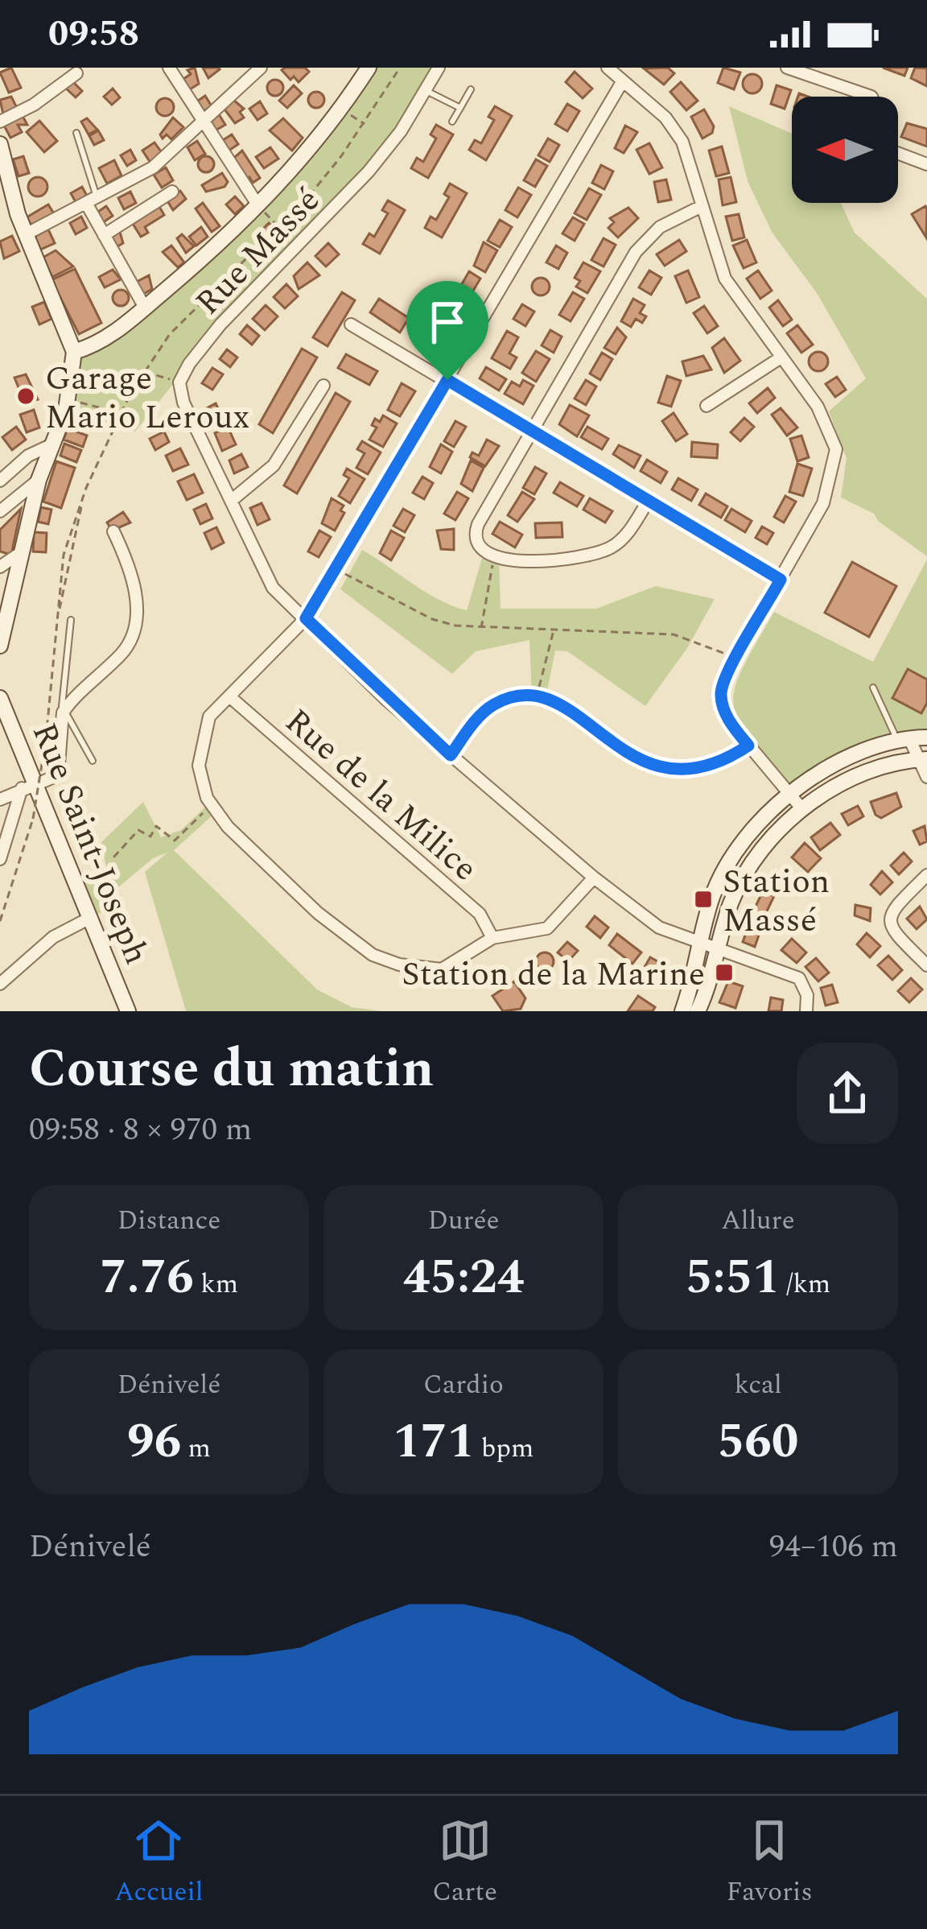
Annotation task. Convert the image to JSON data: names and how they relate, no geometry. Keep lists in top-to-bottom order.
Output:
{
  "streets": {
    "street": ["Rue Massé", "Rue de la Milice", "Rue Saint-Joseph"]
  },
  "places": {
    "other": ["Garage Mario Leroux"],
    "transit": ["Station Massé", "Station de la Marine"]
  },
  "north": "left",
  "page": {
    "status": "09:58",
    "heading": ["Course du matin", "09:58 · 8 × 970 m"],
    "stats": [
      ["Distance", "7.76 km"],
      ["Durée", "45:24"],
      ["Allure", "5:51 /km"],
      ["Dénivelé", "96 m"],
      ["Cardio", "171 bpm"],
      ["kcal", "560"]
    ],
    "chart": ["Dénivelé", "94–106 m"],
    "tabs": ["Accueil", "Carte", "Favoris"]
  }
}
